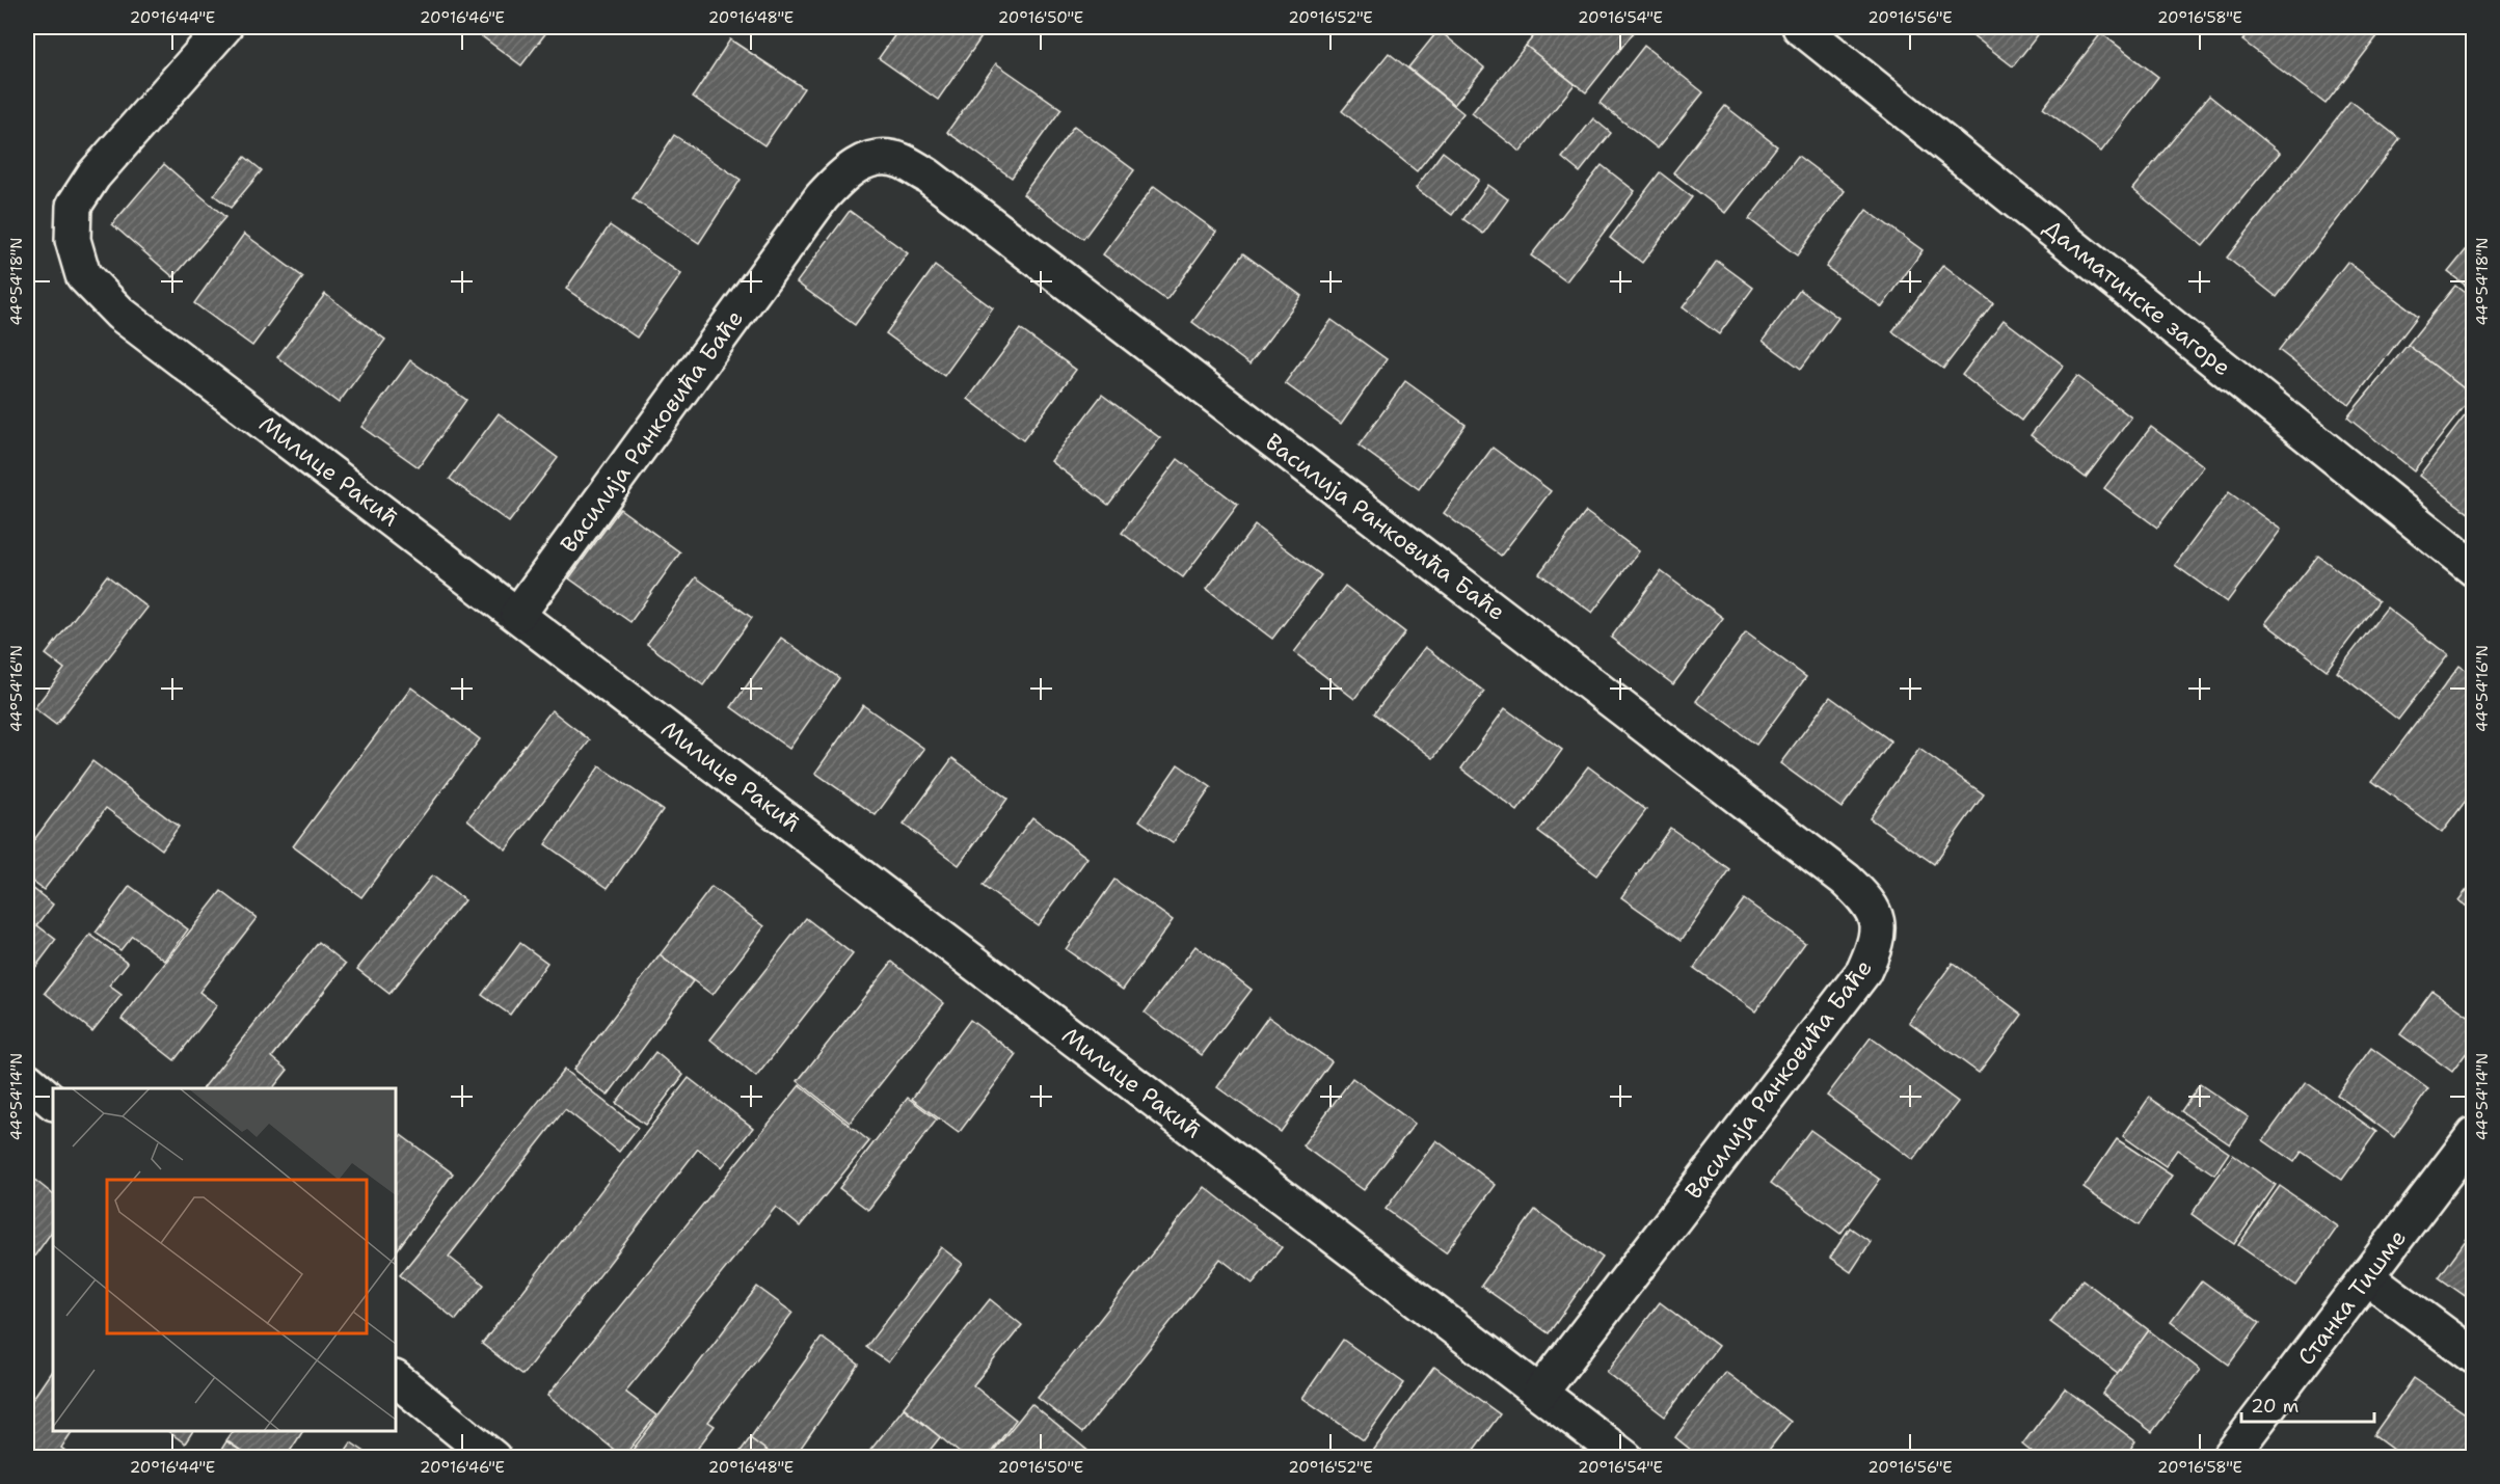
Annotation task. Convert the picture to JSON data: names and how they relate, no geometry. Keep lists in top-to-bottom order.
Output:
{
  "streets": {
    "street": [
      "Далматинске загоре",
      "Василија Ранковића Баће",
      "Милице Ракић",
      "Станка Тишме"
    ]
  },
  "crossings": [
    ["Василија Ранковића Баће", "Милице Ракић"]
  ],
  "scale_bar": "20 m",
  "coordinates": [
    "20°16'44\"E",
    "20°16'46\"E",
    "20°16'48\"E",
    "20°16'50\"E",
    "20°16'52\"E",
    "20°16'54\"E",
    "20°16'56\"E",
    "20°16'58\"E",
    "44°54'18\"N",
    "44°54'16\"N",
    "44°54'14\"N"
  ]
}
